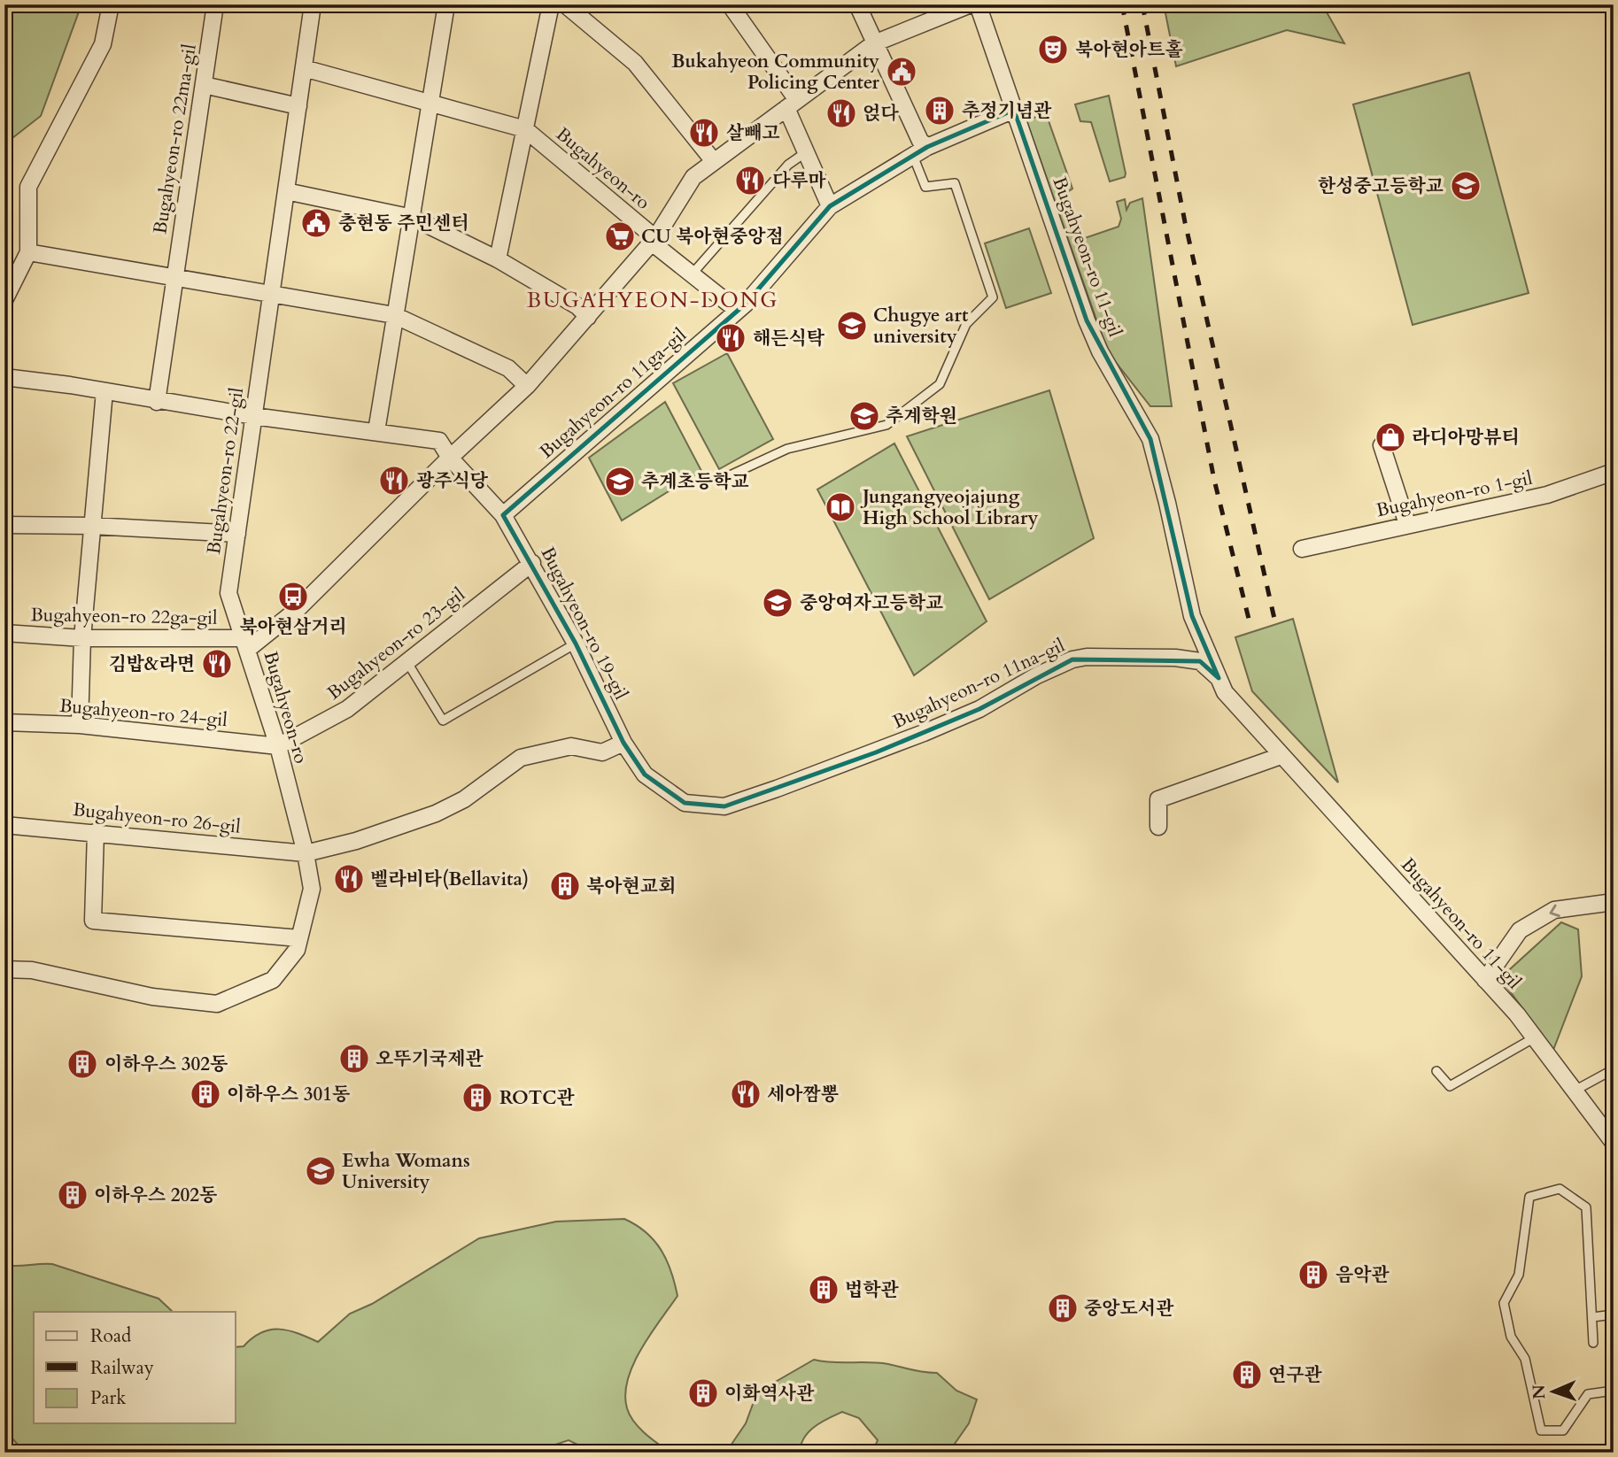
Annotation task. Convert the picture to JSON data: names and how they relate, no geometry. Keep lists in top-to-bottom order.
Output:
{
  "streets": {
    "street": [
      "Bugahyeon-ro 22ma-gil",
      "Bugahyeon-ro",
      "Bugahyeon-ro 11-gil",
      "Bugahyeon-ro 11ga-gil",
      "Bugahyeon-ro 22-gil",
      "Bugahyeon-ro 1-gil",
      "Bugahyeon-ro 22ga-gil",
      "Bugahyeon-ro 19-gil",
      "Bugahyeon-ro 23-gil",
      "Bugahyeon-ro 11na-gil",
      "Bugahyeon-ro 24-gil",
      "Bugahyeon-ro 26-gil"
    ]
  },
  "crossings": [
    ["Bugahyeon-ro", "Bugahyeon-ro 22-gil"],
    ["Bugahyeon-ro", "Bugahyeon-ro 22ga-gil"],
    ["Bugahyeon-ro", "Bugahyeon-ro 19-gil"],
    ["Bugahyeon-ro", "Bugahyeon-ro 23-gil"],
    ["Bugahyeon-ro", "Bugahyeon-ro 24-gil"],
    ["Bugahyeon-ro", "Bugahyeon-ro 26-gil"],
    ["Bugahyeon-ro 11-gil", "Bugahyeon-ro 11ga-gil"],
    ["Bugahyeon-ro 11-gil", "Bugahyeon-ro 11na-gil"],
    ["Bugahyeon-ro 11ga-gil", "Bugahyeon-ro 19-gil"],
    ["Bugahyeon-ro 22-gil", "Bugahyeon-ro 22ga-gil"],
    ["Bugahyeon-ro 19-gil", "Bugahyeon-ro 23-gil"],
    ["Bugahyeon-ro 19-gil", "Bugahyeon-ro 11na-gil"],
    ["Bugahyeon-ro 19-gil", "Bugahyeon-ro 26-gil"],
    ["Bugahyeon-ro 23-gil", "Bugahyeon-ro 24-gil"]
  ],
  "districts": ["BUGAHYEON-DONG"],
  "places": {
    "theatre": ["북아현아트홀"],
    "public building": ["Bukahyeon Community Policing Center", "충현동 주민센터"],
    "building": [
      "추정기념관",
      "북아현교회",
      "오뚜기국제관",
      "이하우스 302동",
      "이하우스 301동",
      "ROTC관",
      "이하우스 202동",
      "음악관",
      "법학관",
      "중앙도서관",
      "연구관",
      "이화역사관"
    ],
    "restaurant": [
      "얹다",
      "살빼고",
      "다루마",
      "해든식탁",
      "광주식당",
      "김밥&라면",
      "벨라비타(Bellavita)",
      "세아짬뽕"
    ],
    "school or university": [
      "한성중고등학교",
      "Chugye art university",
      "추계학원",
      "추계초등학교",
      "중앙여자고등학교",
      "Ewha Womans University"
    ],
    "supermarket": ["CU 북아현중앙점"],
    "shop": ["라디아망뷰티"],
    "library": ["Jungangyeojajung High School Library"],
    "bus stop": ["북아현삼거리"]
  },
  "legend": ["Road", "Railway", "Park"],
  "north": "left"
}
